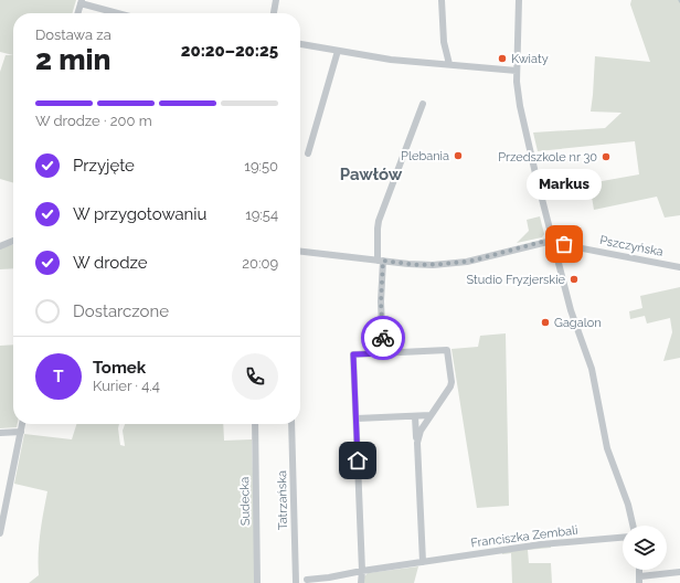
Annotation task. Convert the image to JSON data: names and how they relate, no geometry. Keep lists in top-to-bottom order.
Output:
{
  "streets": {
    "street": [
      "Pszczyńska",
      "Tatrzańska",
      "Sudecka",
      "Franciszka Zembali"
    ]
  },
  "districts": ["Pawłów"],
  "places": [
    "Kwiaty",
    "Plebania",
    "Przedszkole nr 30",
    "Markus",
    "Studio Fryzjerskie",
    "Gagalon"
  ],
  "page": {
    "heading": ["2 min", "Dostawa za", "20:20–20:25"],
    "panel": ["Tomek", "Kurier · 4.4"],
    "bar": "W drodze · 200 m",
    "list": [
      ["Przyjęte", "19:50"],
      ["W przygotowaniu", "19:54"],
      ["W drodze", "20:09"],
      "Dostarczone"
    ],
    "bubble": "Markus",
    "round": "T"
  }
}
